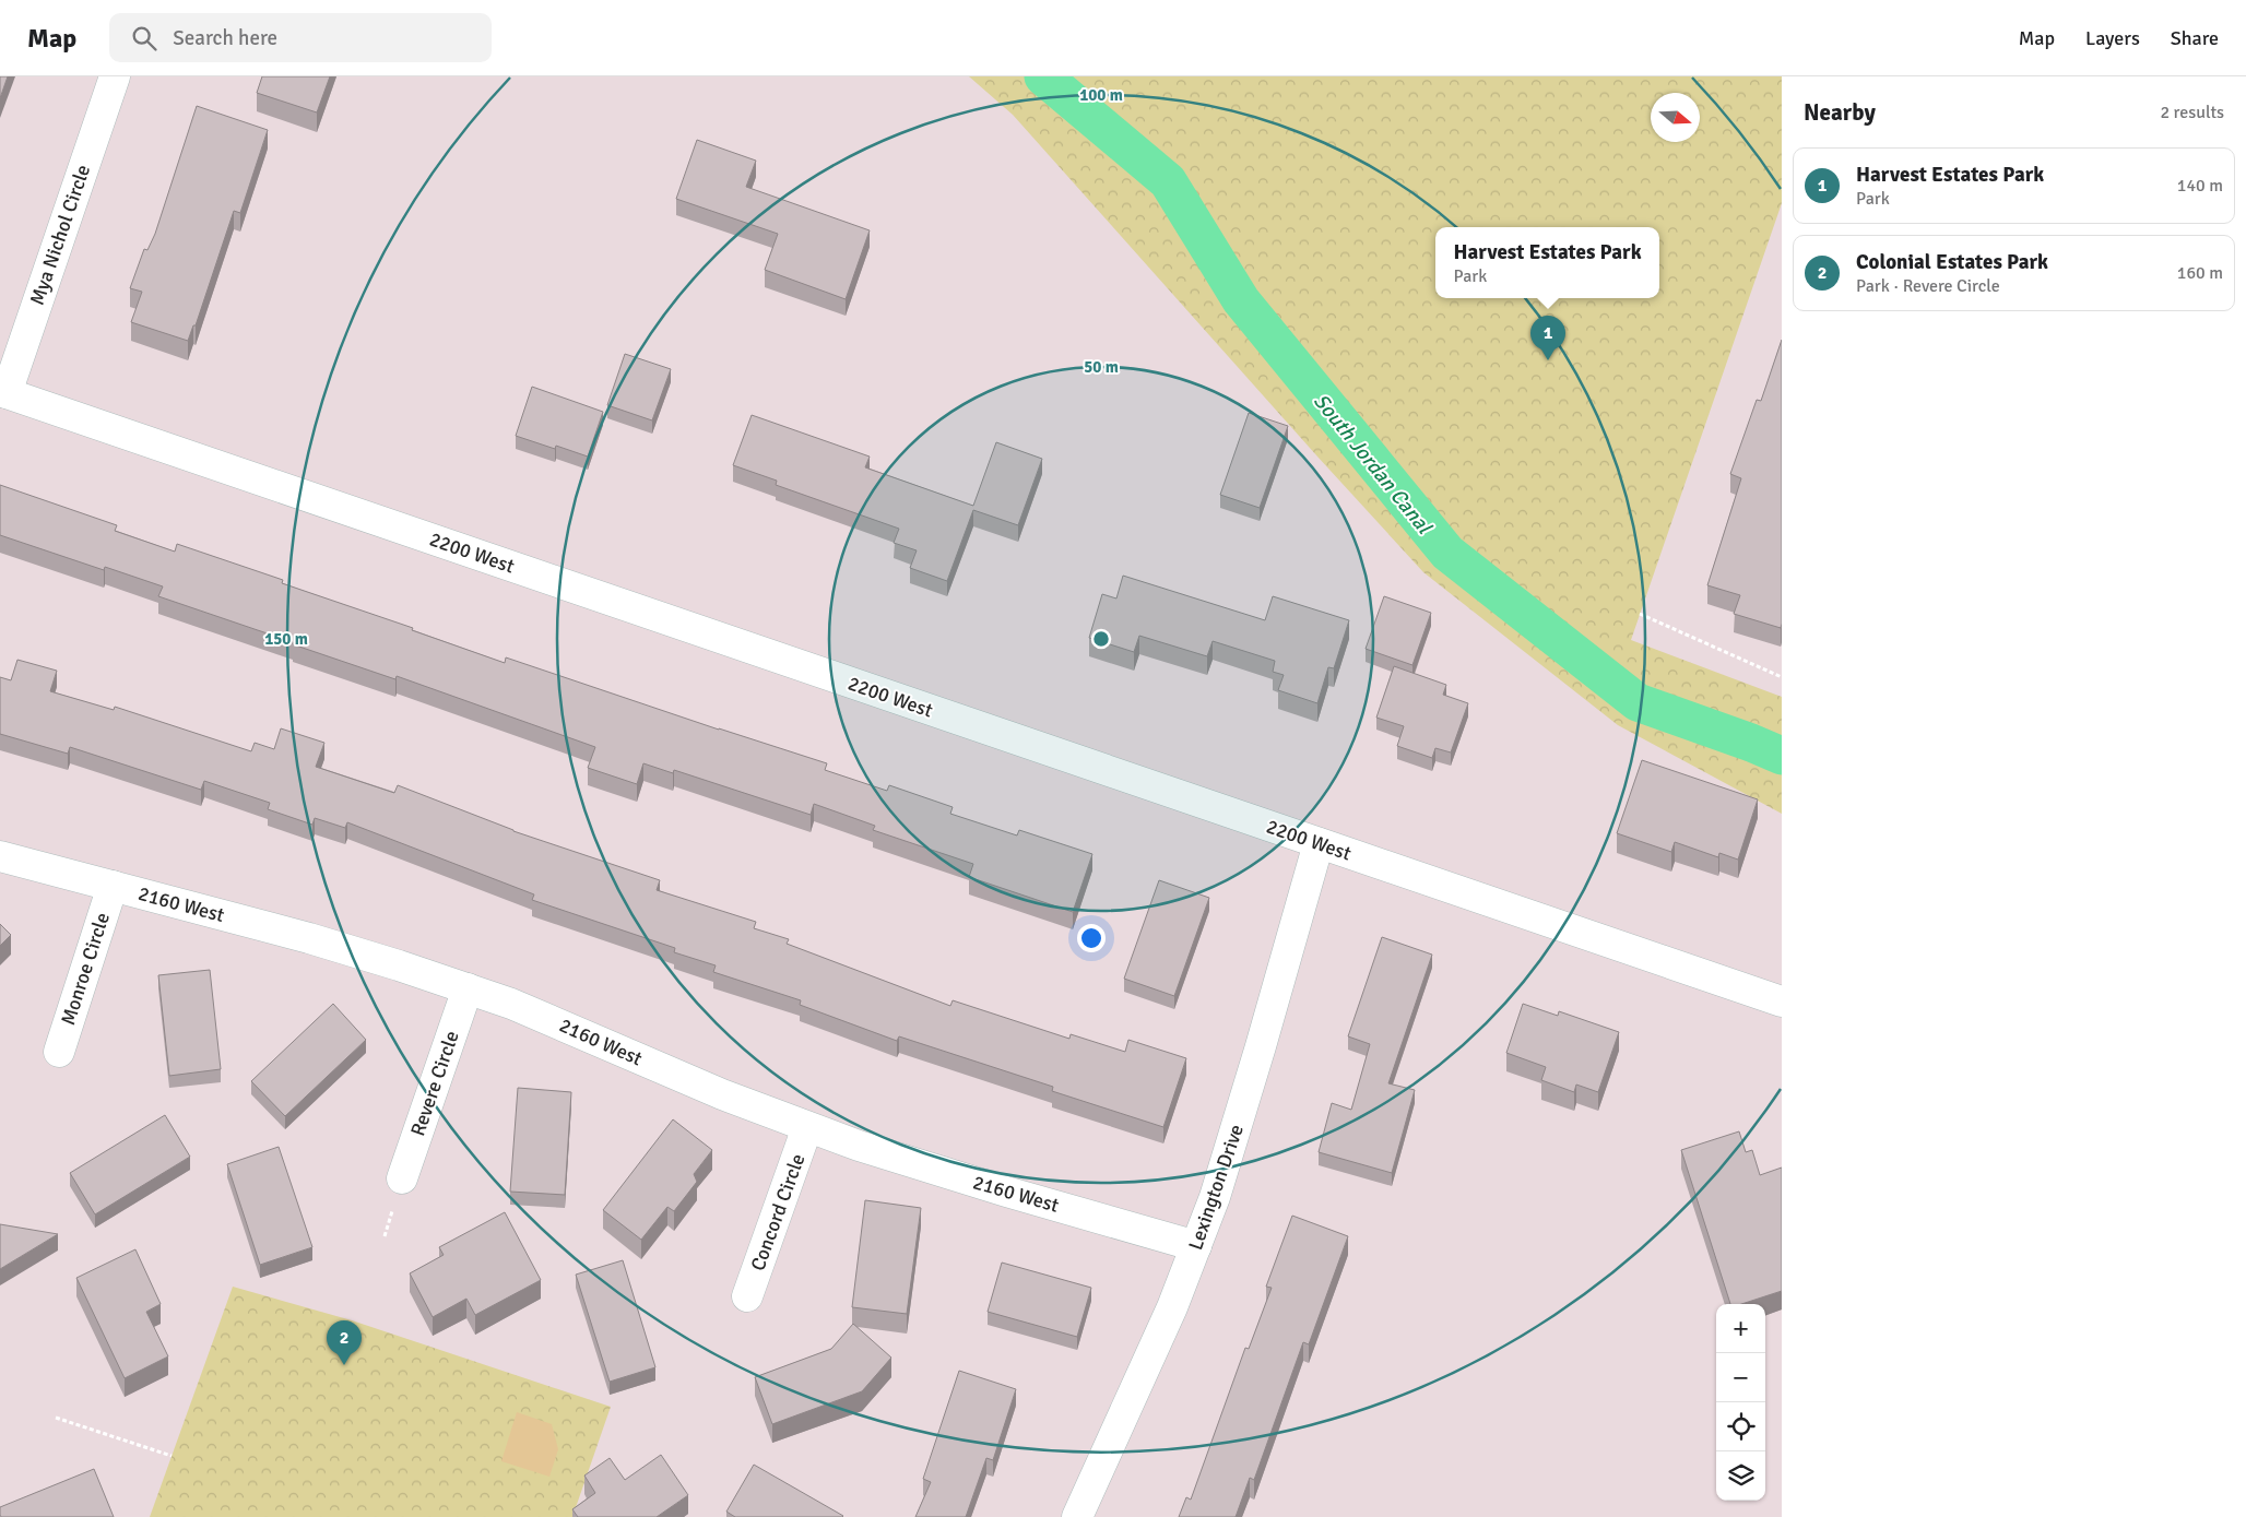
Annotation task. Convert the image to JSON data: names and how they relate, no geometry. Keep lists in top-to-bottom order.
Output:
{
  "streets": {
    "street": [
      "Mya Nichol Circle",
      "2200 West",
      "2160 West",
      "Monroe Circle",
      "Revere Circle",
      "Lexington Drive",
      "Concord Circle"
    ]
  },
  "crossings": [
    ["Mya Nichol Circle", "2200 West"],
    ["2200 West", "Lexington Drive"],
    ["2160 West", "Monroe Circle"],
    ["2160 West", "Revere Circle"],
    ["2160 West", "Lexington Drive"],
    ["2160 West", "Concord Circle"]
  ],
  "water": ["South Jordan Canal"],
  "north": "right",
  "page": {
    "header": "Map",
    "search": "Search here",
    "nav": ["Map", "Layers", "Share"],
    "heading": ["Nearby", "2 results"],
    "list": [
      {
        "mark": "1",
        "name": "Harvest Estates Park",
        "note": "Park",
        "value": "140 m"
      },
      {
        "mark": "2",
        "name": "Colonial Estates Park",
        "note": "Park · Revere Circle",
        "value": "160 m"
      }
    ],
    "popup": ["Harvest Estates Park", "Park"],
    "pins": ["1", "2"],
    "map_buttons": ["+", "−"]
  },
  "rings": ["100 m", "50 m", "150 m"]
}
